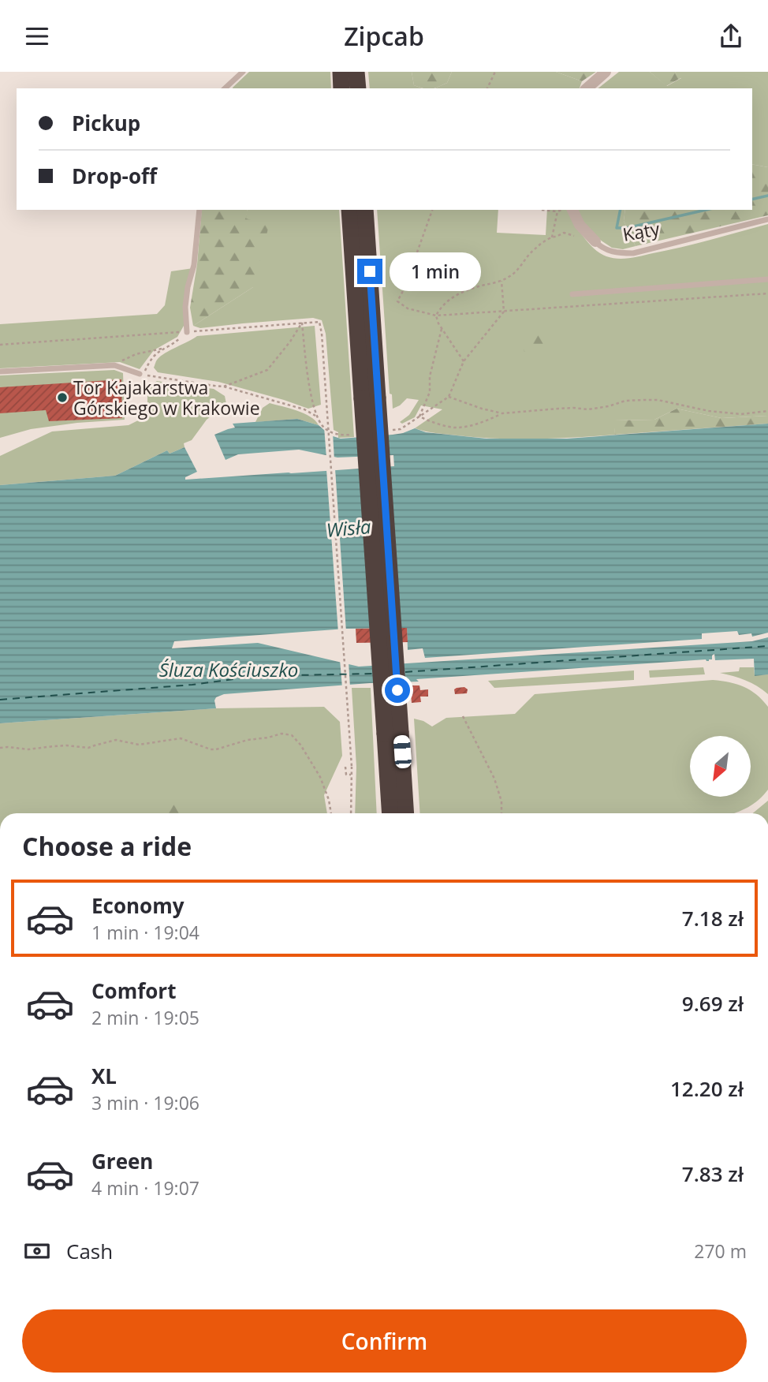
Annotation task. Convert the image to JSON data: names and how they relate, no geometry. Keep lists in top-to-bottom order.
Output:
{
  "streets": {
    "street": ["Kąty"]
  },
  "water": ["Wisła", "Śluza Kościuszko"],
  "places": ["Tor Kajakarstwa Górskiego w Krakowie"],
  "north": "bottom left",
  "page": {
    "header": "Zipcab",
    "banner": ["Pickup", "Drop-off"],
    "bubble": "1 min",
    "heading": "Choose a ride",
    "list": [
      {
        "name": "Economy",
        "note": "1 min · 19:04",
        "value": "7.18 zł"
      },
      {
        "name": "Comfort",
        "note": "2 min · 19:05",
        "value": "9.69 zł"
      },
      {
        "name": "XL",
        "note": "3 min · 19:06",
        "value": "12.20 zł"
      },
      {
        "name": "Green",
        "note": "4 min · 19:07",
        "value": "7.83 zł"
      }
    ],
    "pay": ["Cash", "270 m"],
    "buttons": "Confirm"
  }
}
